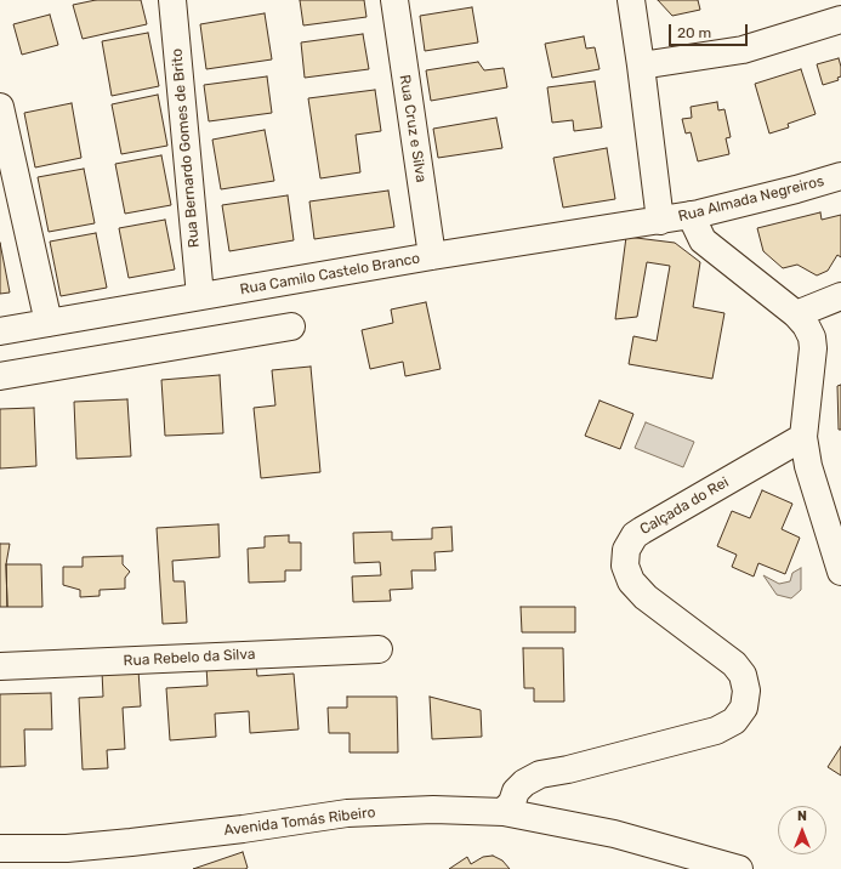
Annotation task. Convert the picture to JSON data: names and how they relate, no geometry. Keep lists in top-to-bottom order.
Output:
{
  "streets": {
    "street": [
      "Rua Cruz e Silva",
      "Rua Bernardo Gomes de Brito",
      "Rua Almada Negreiros",
      "Rua Camilo Castelo Branco",
      "Calçada do Rei",
      "Rua Rebelo da Silva",
      "Avenida Tomás Ribeiro"
    ]
  },
  "crossings": [
    ["Rua Cruz e Silva", "Rua Camilo Castelo Branco"],
    ["Rua Bernardo Gomes de Brito", "Rua Camilo Castelo Branco"],
    ["Rua Almada Negreiros", "Rua Camilo Castelo Branco"],
    ["Calçada do Rei", "Avenida Tomás Ribeiro"]
  ],
  "scale_bar": "20 m",
  "north": "top"
}
